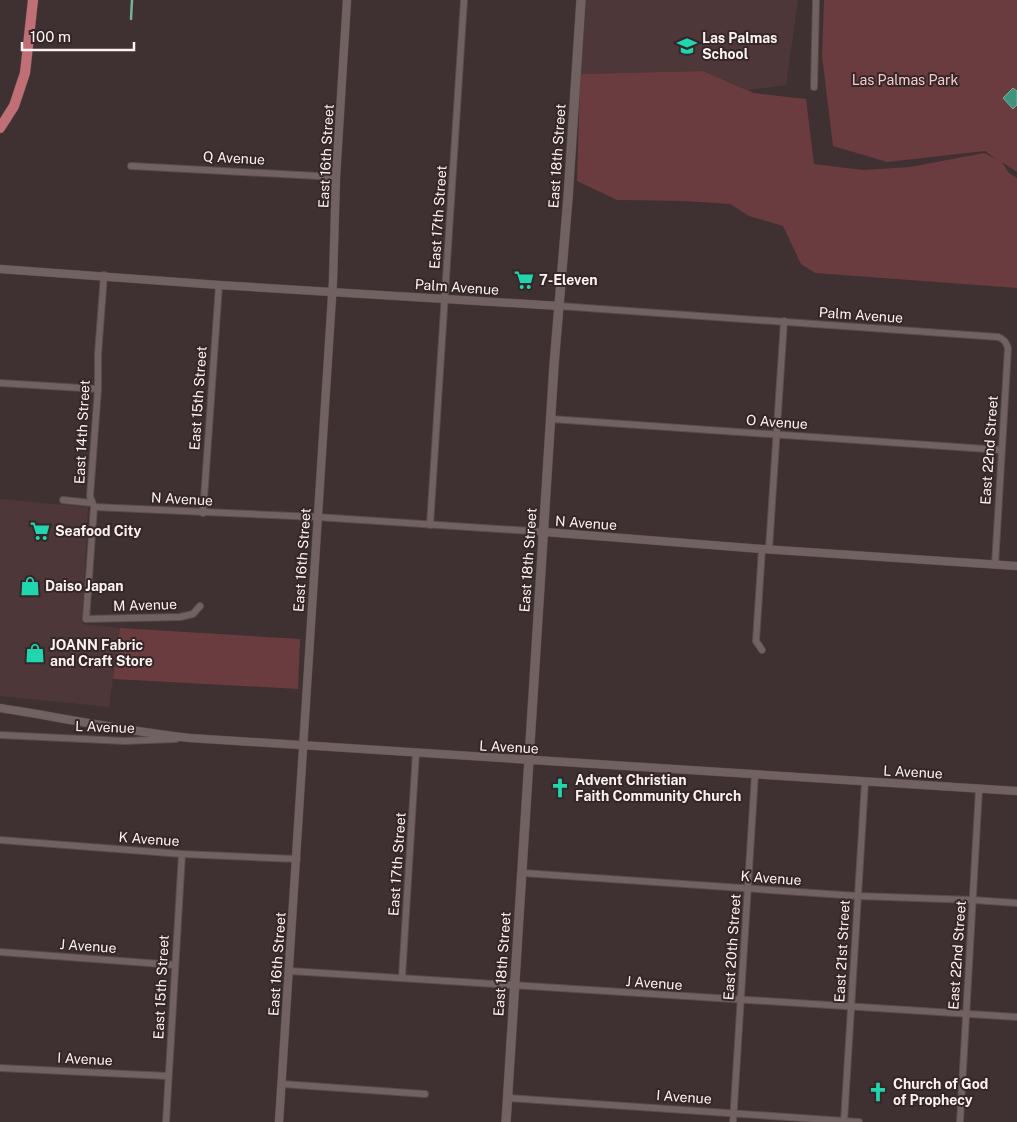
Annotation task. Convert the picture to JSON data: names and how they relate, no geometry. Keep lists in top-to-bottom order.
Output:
{
  "streets": {
    "main road": ["East 18th Street"],
    "street": [
      "East 16th Street",
      "Q Avenue",
      "East 17th Street",
      "Palm Avenue",
      "East 15th Street",
      "O Avenue",
      "East 14th Street",
      "East 22nd Street",
      "N Avenue",
      "M Avenue",
      "L Avenue",
      "K Avenue",
      "J Avenue",
      "East 20th Street",
      "East 21st Street",
      "I Avenue"
    ]
  },
  "crossings": [
    ["East 16th Street", "Q Avenue"],
    ["East 16th Street", "Palm Avenue"],
    ["East 16th Street", "N Avenue"],
    ["East 16th Street", "L Avenue"],
    ["East 16th Street", "K Avenue"],
    ["East 16th Street", "J Avenue"],
    ["East 18th Street", "Palm Avenue"],
    ["East 18th Street", "O Avenue"],
    ["East 18th Street", "N Avenue"],
    ["East 18th Street", "L Avenue"],
    ["East 18th Street", "K Avenue"],
    ["East 18th Street", "J Avenue"],
    ["East 18th Street", "I Avenue"],
    ["East 17th Street", "Palm Avenue"],
    ["East 17th Street", "N Avenue"],
    ["East 17th Street", "L Avenue"],
    ["East 17th Street", "J Avenue"],
    ["Palm Avenue", "East 15th Street"],
    ["Palm Avenue", "East 14th Street"],
    ["Palm Avenue", "East 22nd Street"],
    ["East 15th Street", "N Avenue"],
    ["East 15th Street", "K Avenue"],
    ["East 15th Street", "J Avenue"],
    ["East 15th Street", "I Avenue"],
    ["O Avenue", "East 22nd Street"],
    ["East 14th Street", "N Avenue"],
    ["East 14th Street", "M Avenue"],
    ["East 22nd Street", "N Avenue"],
    ["East 22nd Street", "L Avenue"],
    ["East 22nd Street", "K Avenue"],
    ["East 22nd Street", "J Avenue"],
    ["L Avenue", "East 20th Street"],
    ["L Avenue", "East 21st Street"],
    ["K Avenue", "East 20th Street"],
    ["K Avenue", "East 21st Street"],
    ["J Avenue", "East 20th Street"],
    ["J Avenue", "East 21st Street"],
    ["East 20th Street", "I Avenue"],
    ["East 21st Street", "I Avenue"]
  ],
  "parks": ["Las Palmas Park"],
  "places": {
    "school or university": ["Las Palmas School"],
    "supermarket": ["7-Eleven", "Seafood City"],
    "shop": ["Daiso Japan", "JOANN Fabric and Craft Store"],
    "church": ["Advent Christian Faith Community Church", "Church of God of Prophecy"]
  },
  "scale_bar": "100 m"
}
